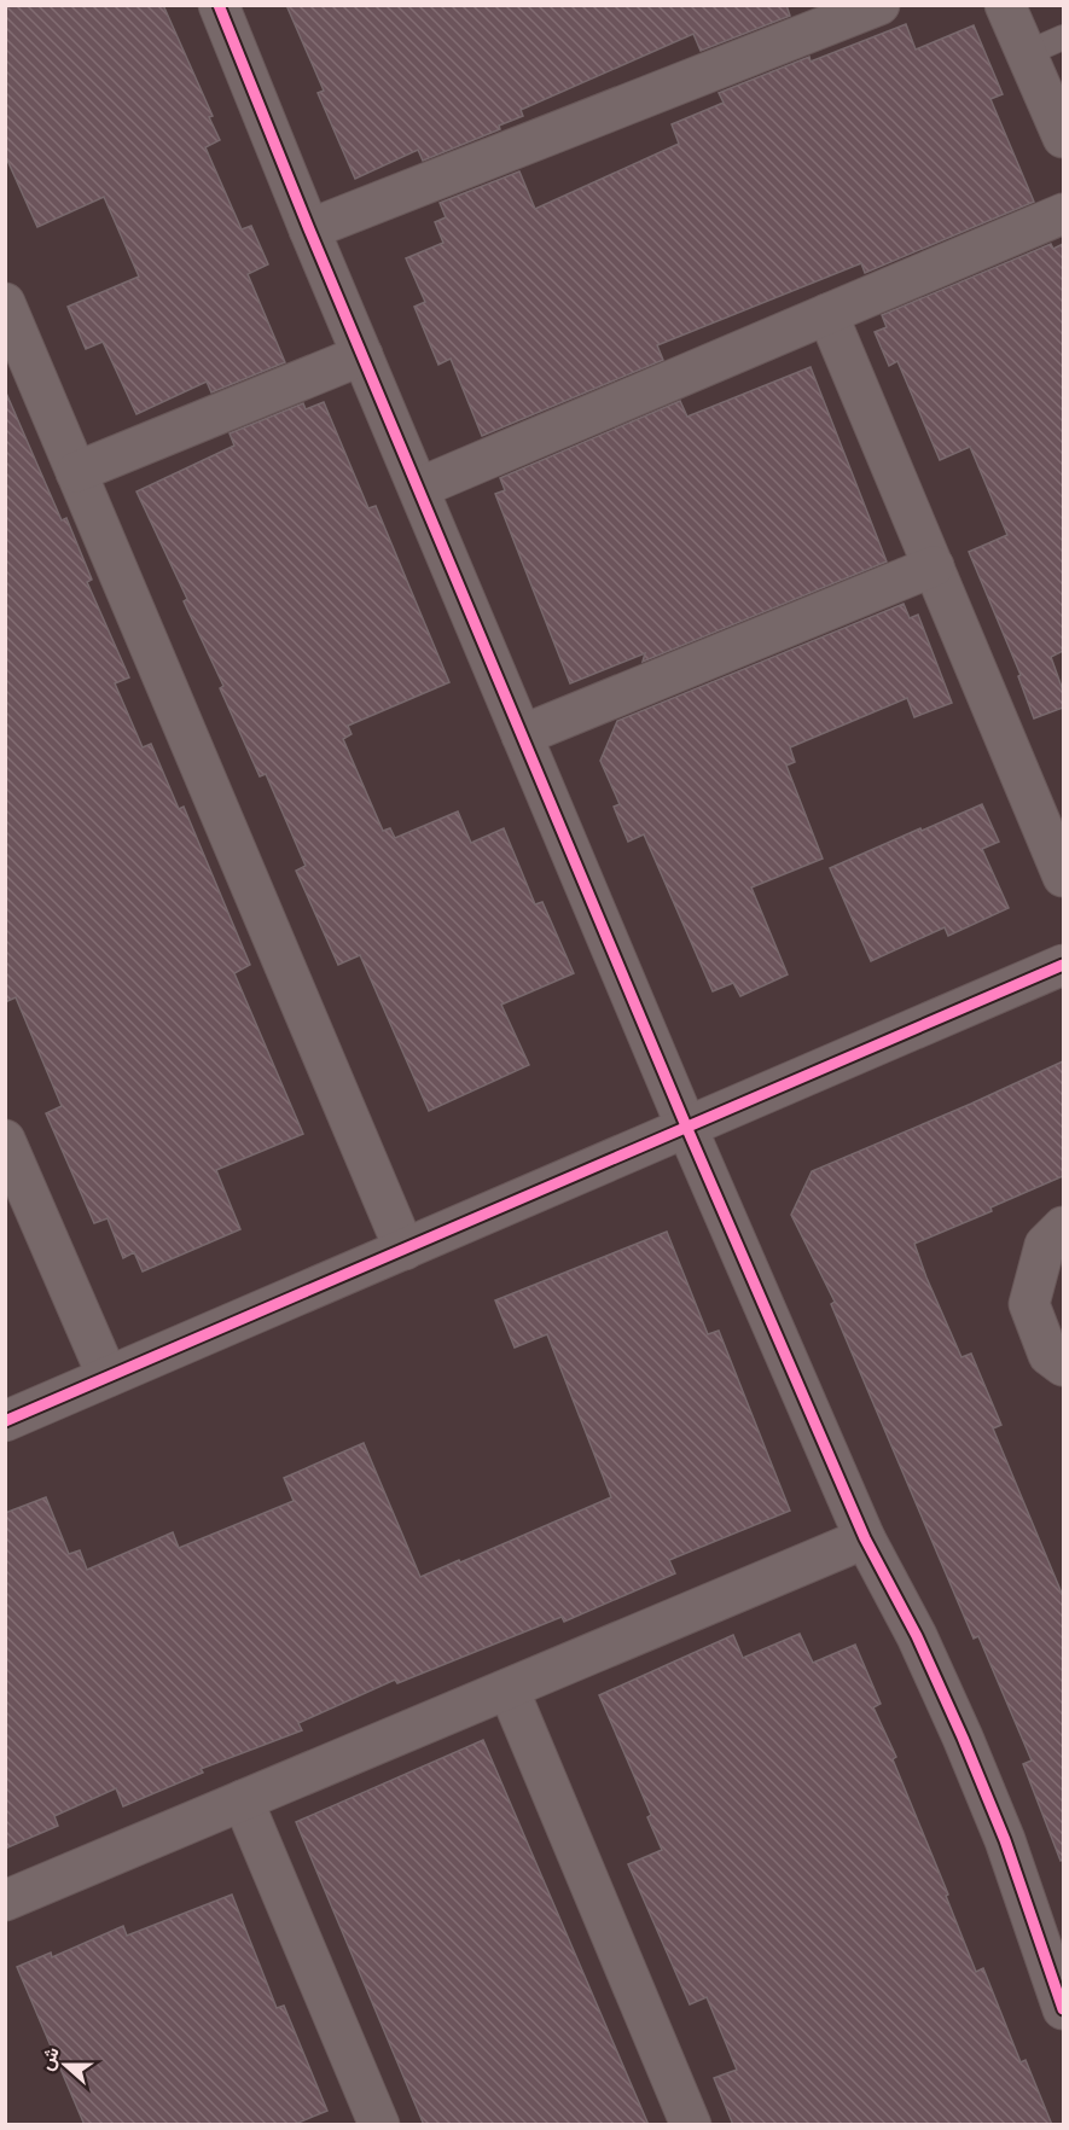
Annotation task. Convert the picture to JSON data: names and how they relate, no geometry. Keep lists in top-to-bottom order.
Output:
{
  "north": "left"
}
